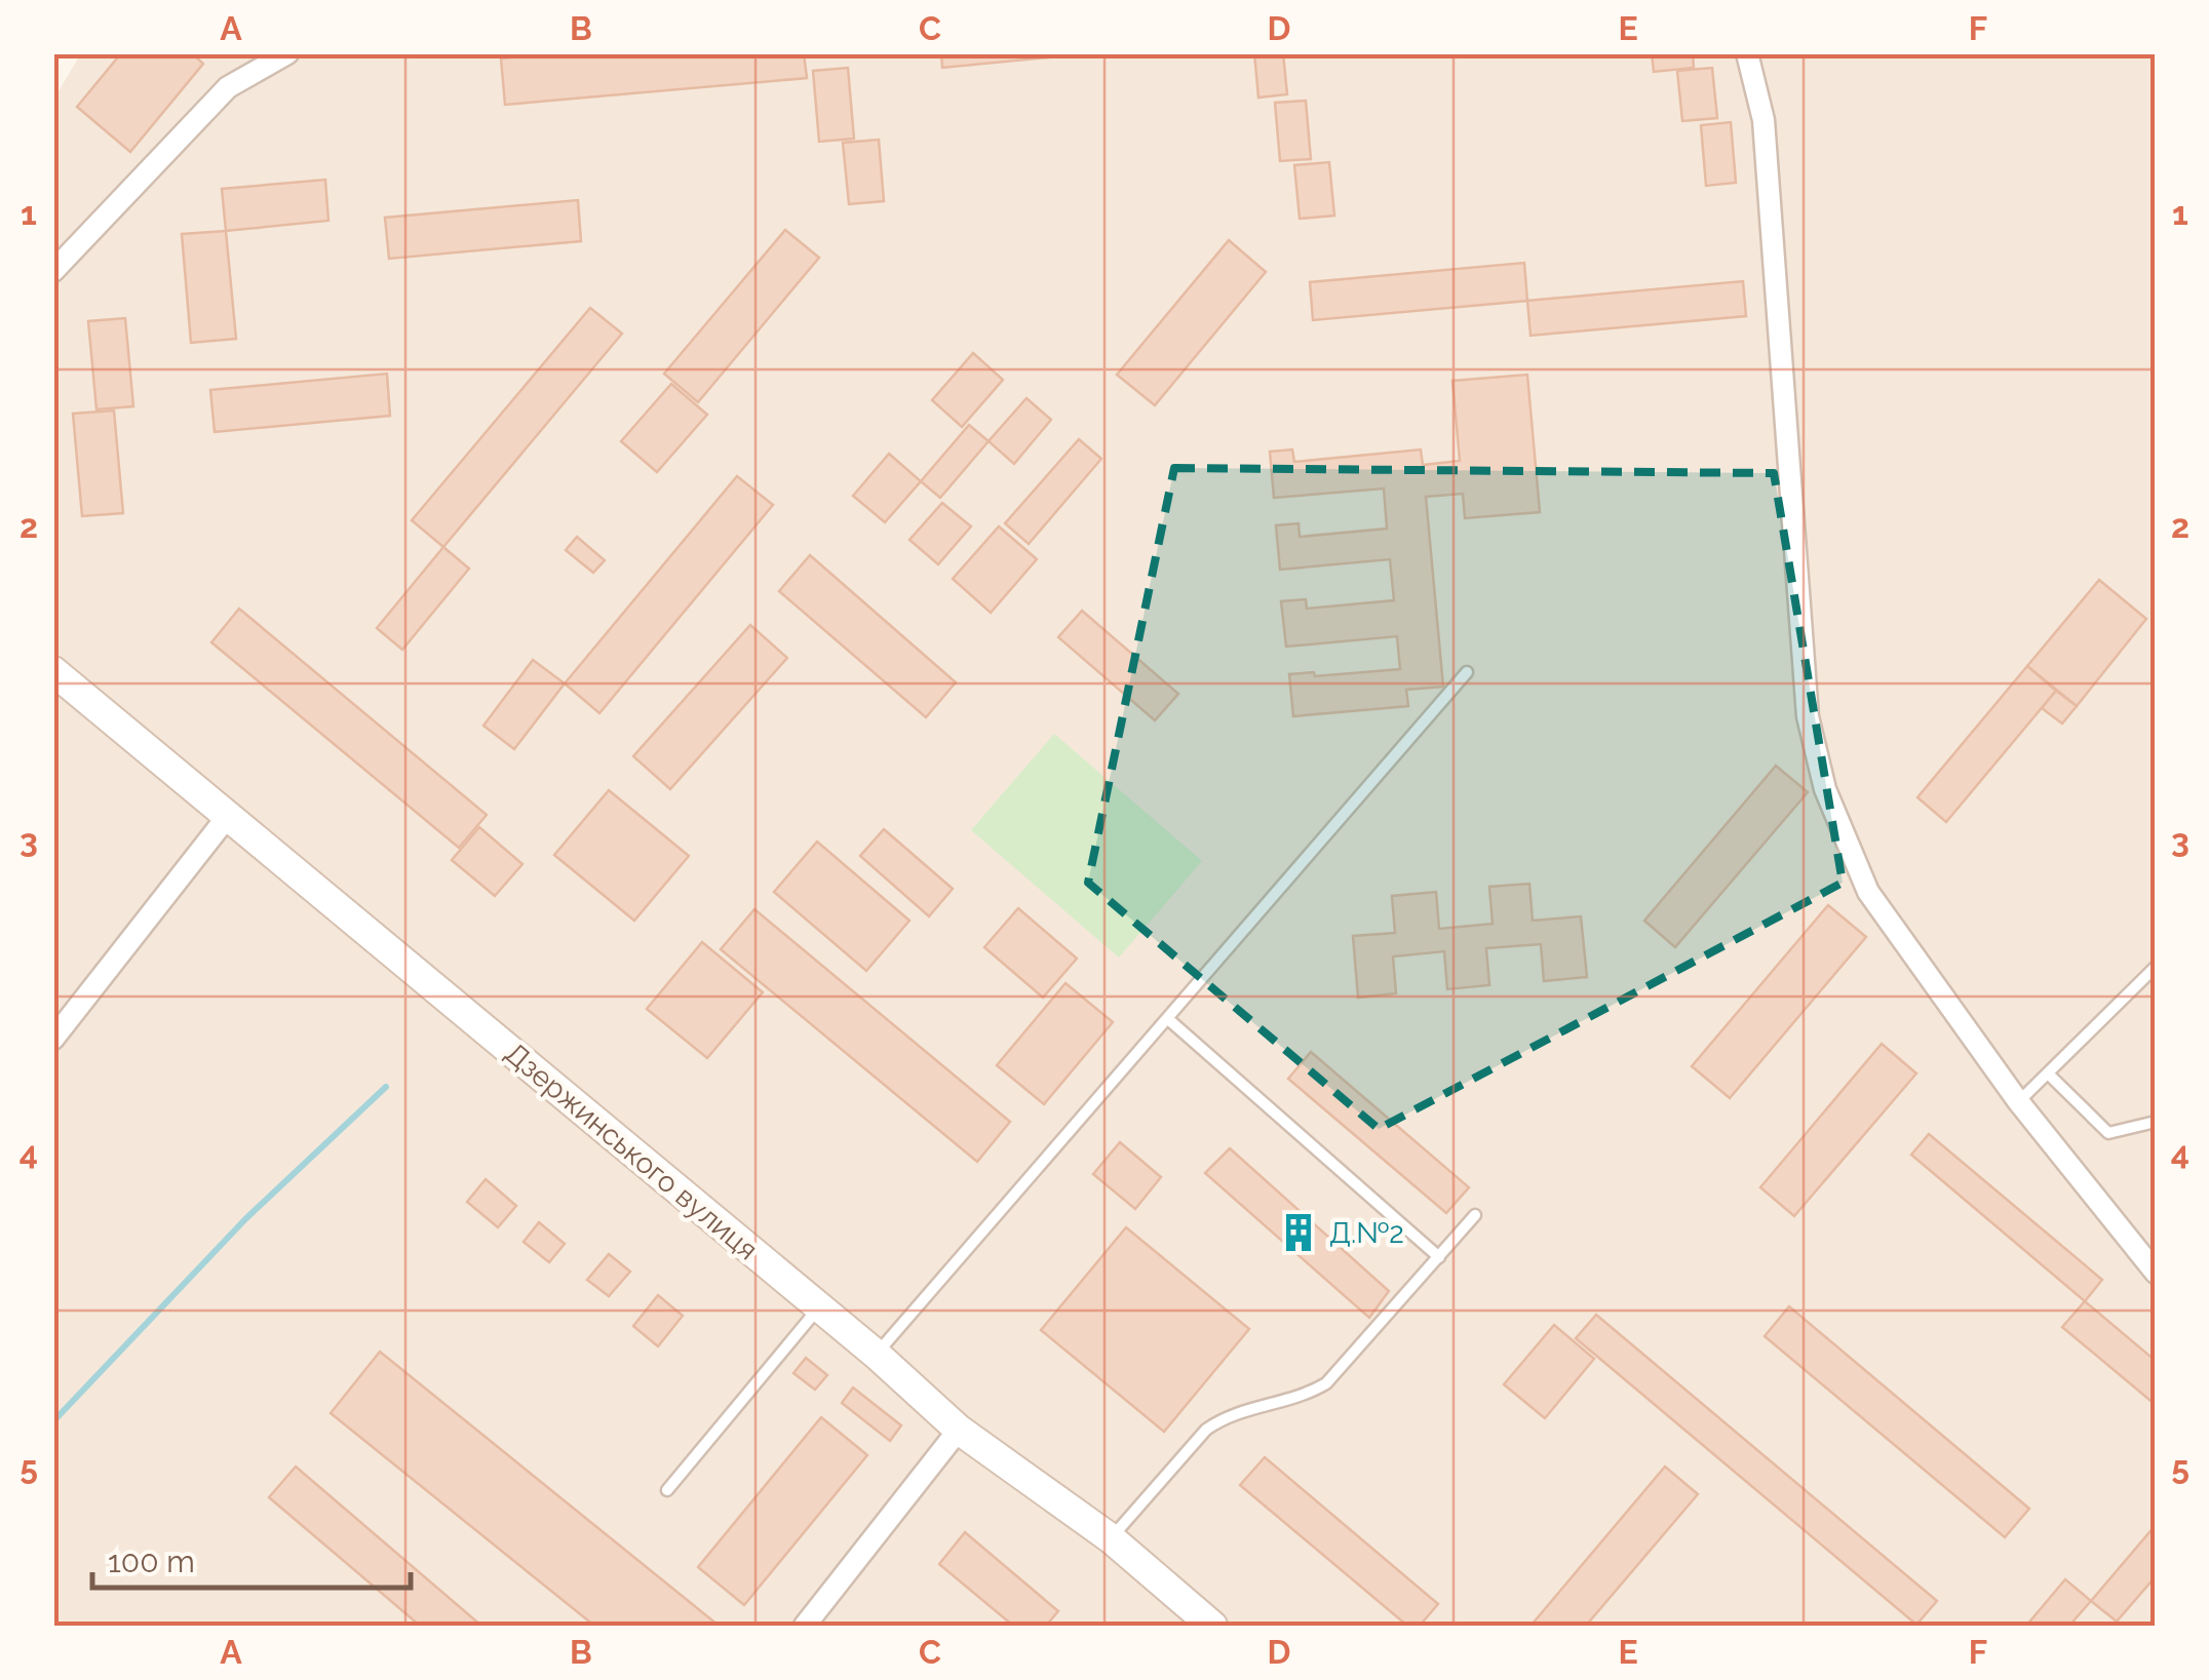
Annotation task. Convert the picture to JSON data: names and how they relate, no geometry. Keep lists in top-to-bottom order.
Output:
{
  "streets": {
    "main road": ["Дзержинського вулиця"]
  },
  "places": {
    "building": ["Д.№2"]
  },
  "scale_bar": "100 m",
  "grid": {
    "columns": [
      "A",
      "B",
      "C",
      "D",
      "E",
      "F"
    ],
    "rows": [
      "1",
      "2",
      "3",
      "4",
      "5"
    ]
  }
}
